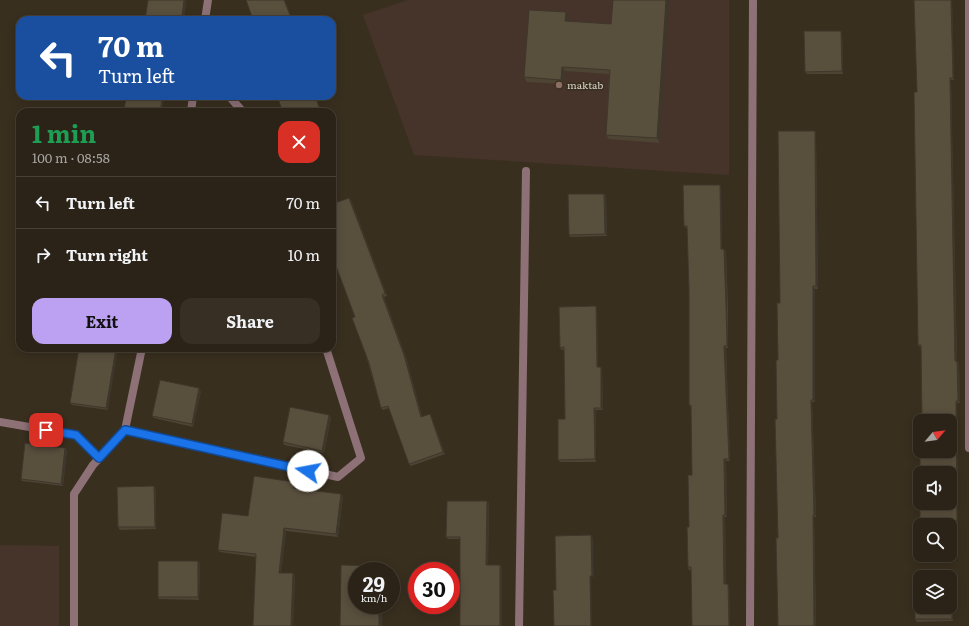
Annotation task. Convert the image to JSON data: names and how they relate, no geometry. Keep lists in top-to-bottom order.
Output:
{
  "places": ["maktab"],
  "north": "top right",
  "page": {
    "turn": ["70 m", "Turn left"],
    "heading": ["1 min", "100 m · 08:58"],
    "list": [
      {
        "name": "Turn left",
        "value": "70 m"
      },
      {
        "name": "Turn right",
        "value": "10 m"
      }
    ],
    "buttons": ["Exit", "Share"],
    "speed": "29 km/h",
    "limit": "30"
  }
}
